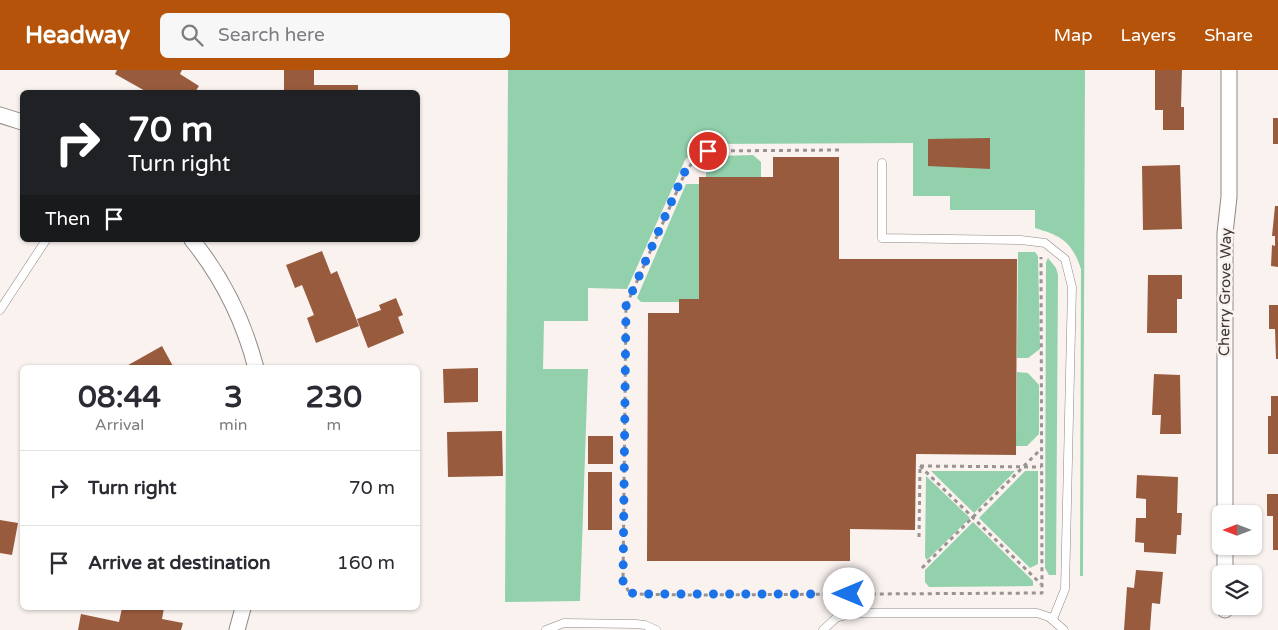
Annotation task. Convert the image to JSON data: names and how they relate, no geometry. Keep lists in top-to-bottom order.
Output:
{
  "streets": {
    "street": ["Cherry Grove Way"]
  },
  "north": "left",
  "page": {
    "header": "Headway",
    "search": "Search here",
    "nav": ["Map", "Layers", "Share"],
    "turn": ["70 m", "Turn right"],
    "then": "Then",
    "eta": [
      "08:44",
      "Arrival",
      "3",
      "min",
      "230",
      "m"
    ],
    "list": [
      {
        "name": "Turn right",
        "value": "70 m"
      },
      {
        "name": "Arrive at destination",
        "value": "160 m"
      }
    ]
  }
}
